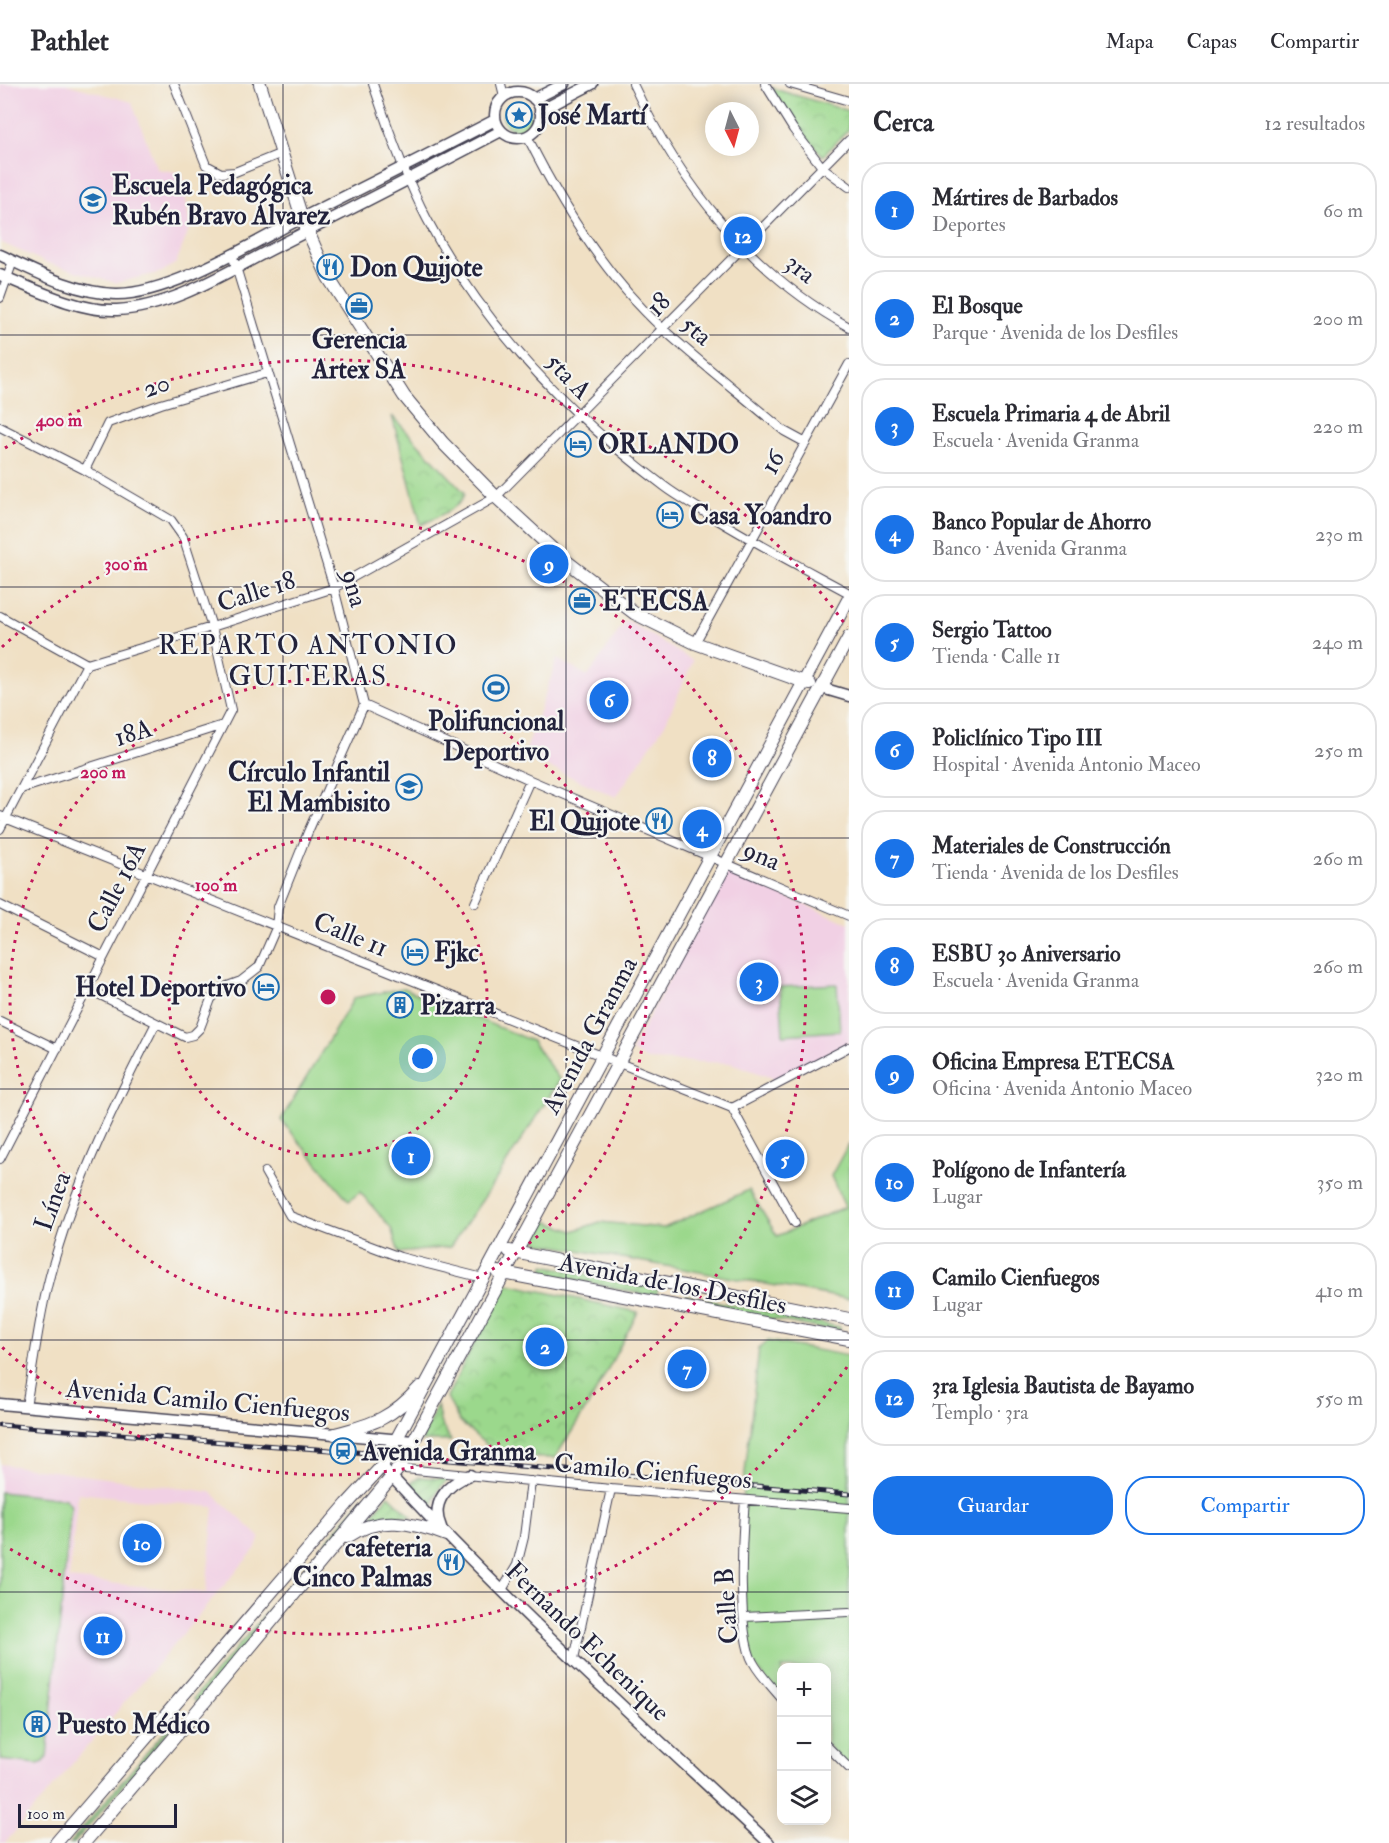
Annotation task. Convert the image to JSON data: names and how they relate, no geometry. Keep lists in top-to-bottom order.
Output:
{
  "streets": {
    "main road": ["Avenida Granma", "Avenida de los Desfiles"],
    "street": [
      "3ra",
      "18",
      "5ta",
      "5ta A",
      "20",
      "16",
      "9na",
      "Calle 18",
      "18A",
      "Calle 16A",
      "Calle 11",
      "Línea",
      "Avenida Camilo Cienfuegos",
      "Camilo Cienfuegos",
      "Calle B",
      "Fernando Echenique"
    ]
  },
  "crossings": [
    ["3ra", "18"],
    ["18", "5ta"],
    ["18", "5ta A"],
    ["18", "Calle 18"],
    ["5ta", "16"],
    ["5ta A", "16"],
    ["20", "9na"],
    ["20", "Calle 16A"],
    ["9na", "Calle 18"],
    ["9na", "Avenida Granma"],
    ["Calle 18", "Calle 16A"],
    ["18A", "Calle 16A"],
    ["Calle 16A", "Calle 11"],
    ["Calle 11", "Avenida Granma"],
    ["Avenida Granma", "Avenida de los Desfiles"],
    ["Avenida Granma", "Avenida Camilo Cienfuegos"],
    ["Avenida Granma", "Camilo Cienfuegos"],
    ["Avenida Granma", "Fernando Echenique"],
    ["Línea", "Avenida Camilo Cienfuegos"],
    ["Camilo Cienfuegos", "Calle B"],
    ["Camilo Cienfuegos", "Fernando Echenique"]
  ],
  "districts": ["REPARTO ANTONIO GUITERAS"],
  "places": {
    "place": ["José Martí"],
    "school or university": ["Escuela Pedagógica Rubén Bravo Álvarez", "Círculo Infantil El Mambisito"],
    "restaurant": ["Don Quijote", "El Quijote", "cafeteria Cinco Palmas"],
    "office": ["Gerencia Artex SA", "ETECSA"],
    "hotel": [
      "ORLANDO",
      "Casa Yoandro",
      "Fjkc",
      "Hotel Deportivo"
    ],
    "sports": ["Polifuncional Deportivo"],
    "building": ["Pizarra", "Puesto Médico"],
    "station": ["Avenida Granma"]
  },
  "scale_bar": "100 m",
  "north": "bottom",
  "page": {
    "header": "Pathlet",
    "nav": ["Mapa", "Capas", "Compartir"],
    "heading": ["Cerca", "12 resultados"],
    "list": [
      {
        "mark": "1",
        "name": "Mártires de Barbados",
        "note": "Deportes",
        "value": "60 m"
      },
      {
        "mark": "2",
        "name": "El Bosque",
        "note": "Parque · Avenida de los Desfiles",
        "value": "200 m"
      },
      {
        "mark": "3",
        "name": "Escuela Primaria 4 de Abril",
        "note": "Escuela · Avenida Granma",
        "value": "220 m"
      },
      {
        "mark": "4",
        "name": "Banco Popular de Ahorro",
        "note": "Banco · Avenida Granma",
        "value": "230 m"
      },
      {
        "mark": "5",
        "name": "Sergio Tattoo",
        "note": "Tienda · Calle 11",
        "value": "240 m"
      },
      {
        "mark": "6",
        "name": "Policlínico Tipo III",
        "note": "Hospital · Avenida Antonio Maceo",
        "value": "250 m"
      },
      {
        "mark": "7",
        "name": "Materiales de Construcción",
        "note": "Tienda · Avenida de los Desfiles",
        "value": "260 m"
      },
      {
        "mark": "8",
        "name": "ESBU 30 Aniversario",
        "note": "Escuela · Avenida Granma",
        "value": "260 m"
      },
      {
        "mark": "9",
        "name": "Oficina Empresa ETECSA",
        "note": "Oficina · Avenida Antonio Maceo",
        "value": "320 m"
      },
      {
        "mark": "10",
        "name": "Polígono de Infantería",
        "note": "Lugar",
        "value": "350 m"
      },
      {
        "mark": "11",
        "name": "Camilo Cienfuegos",
        "note": "Lugar",
        "value": "410 m"
      },
      {
        "mark": "12",
        "name": "3ra Iglesia Bautista de Bayamo",
        "note": "Templo · 3ra",
        "value": "550 m"
      }
    ],
    "pins": [
      "12",
      "9",
      "6",
      "8",
      "4",
      "3",
      "1",
      "5",
      "2",
      "7",
      "10",
      "11"
    ],
    "buttons": ["Guardar", "Compartir"],
    "map_buttons": ["+", "−"],
    "scale": "100 m"
  },
  "rings": [
    "400 m",
    "300 m",
    "200 m",
    "100 m"
  ]
}
